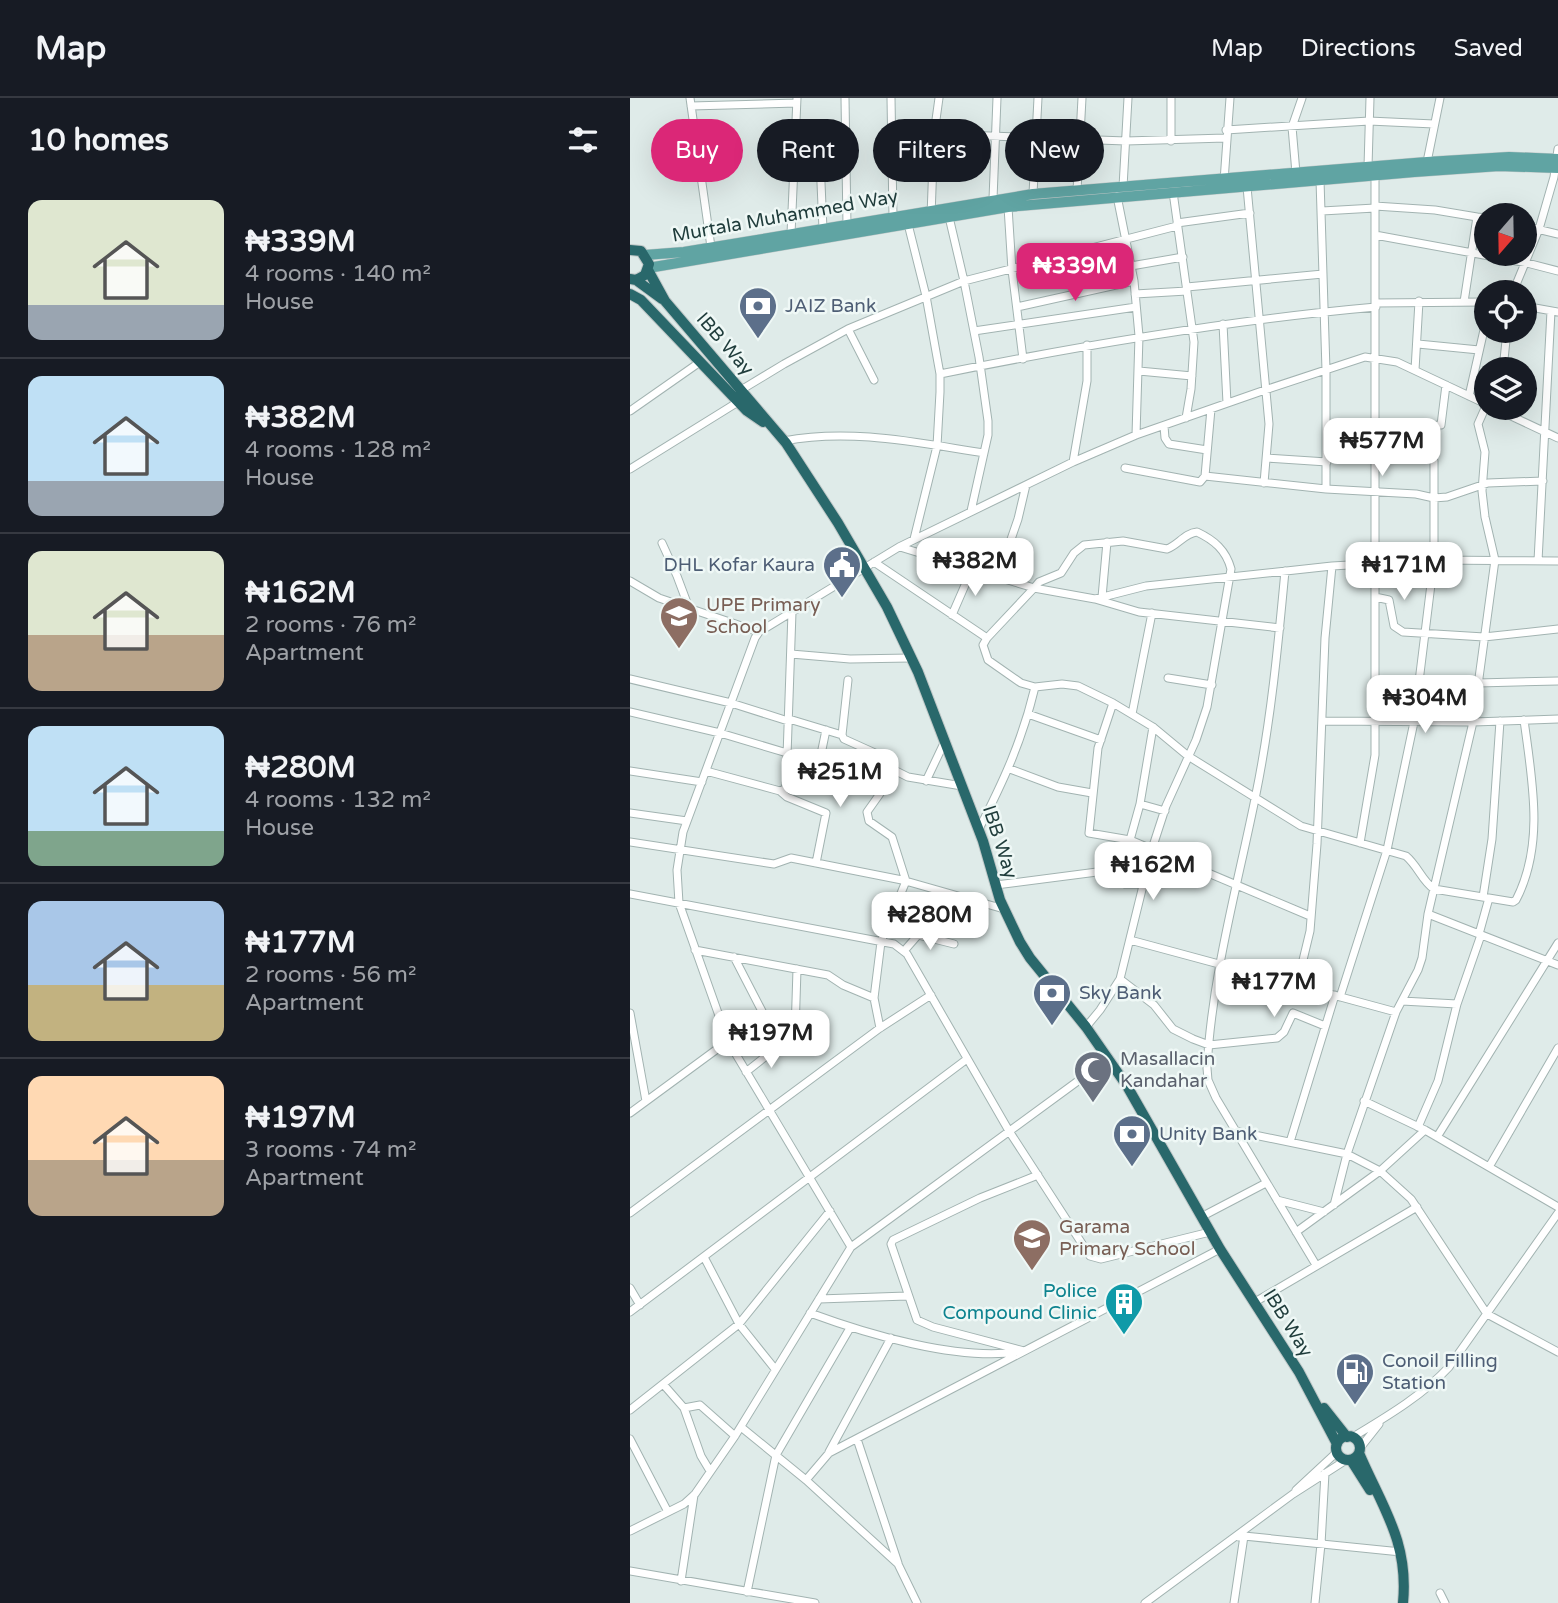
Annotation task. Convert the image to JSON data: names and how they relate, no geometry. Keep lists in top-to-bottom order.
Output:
{
  "streets": {
    "highway": ["IBB Way"],
    "main road": ["Murtala Muhammed Way"]
  },
  "crossings": [
    ["Murtala Muhammed Way", "IBB Way"]
  ],
  "places": {
    "bank": ["JAIZ Bank", "Sky Bank", "Unity Bank"],
    "public building": ["DHL Kofar Kaura"],
    "school or university": ["UPE Primary School", "Garama Primary School"],
    "mosque": ["Masallacin Kandahar"],
    "building": ["Police Compound Clinic"],
    "fuel station": ["Conoil Filling Station"]
  },
  "north": "bottom",
  "page": {
    "header": "Map",
    "nav": ["Map", "Directions", "Saved"],
    "heading": "10 homes",
    "chip": [
      "Buy",
      "Rent",
      "Filters",
      "New"
    ],
    "list": [
      {
        "name": "₦339M",
        "note": "4 rooms · 140 m² · House"
      },
      {
        "name": "₦382M",
        "note": "4 rooms · 128 m² · House"
      },
      {
        "name": "₦162M",
        "note": "2 rooms · 76 m² · Apartment"
      },
      {
        "name": "₦280M",
        "note": "4 rooms · 132 m² · House"
      },
      {
        "name": "₦177M",
        "note": "2 rooms · 56 m² · Apartment"
      },
      {
        "name": "₦197M",
        "note": "3 rooms · 74 m² · Apartment"
      }
    ],
    "price": [
      "₦339M",
      "₦577M",
      "₦382M",
      "₦171M",
      "₦304M",
      "₦251M",
      "₦162M",
      "₦280M",
      "₦177M",
      "₦197M"
    ]
  }
}
